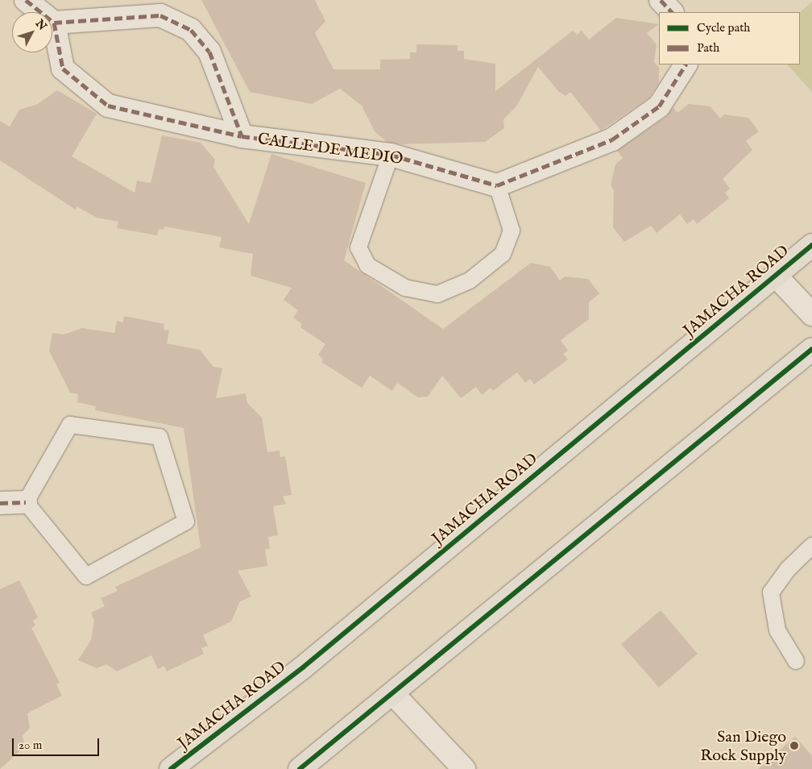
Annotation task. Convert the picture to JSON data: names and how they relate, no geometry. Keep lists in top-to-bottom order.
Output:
{
  "streets": {
    "main road": ["JAMACHA ROAD"],
    "street": ["CALLE DE MEDIO"]
  },
  "places": ["San Diego Rock Supply"],
  "legend": ["Cycle path", "Path"],
  "scale_bar": "20 m",
  "north": "top right"
}
